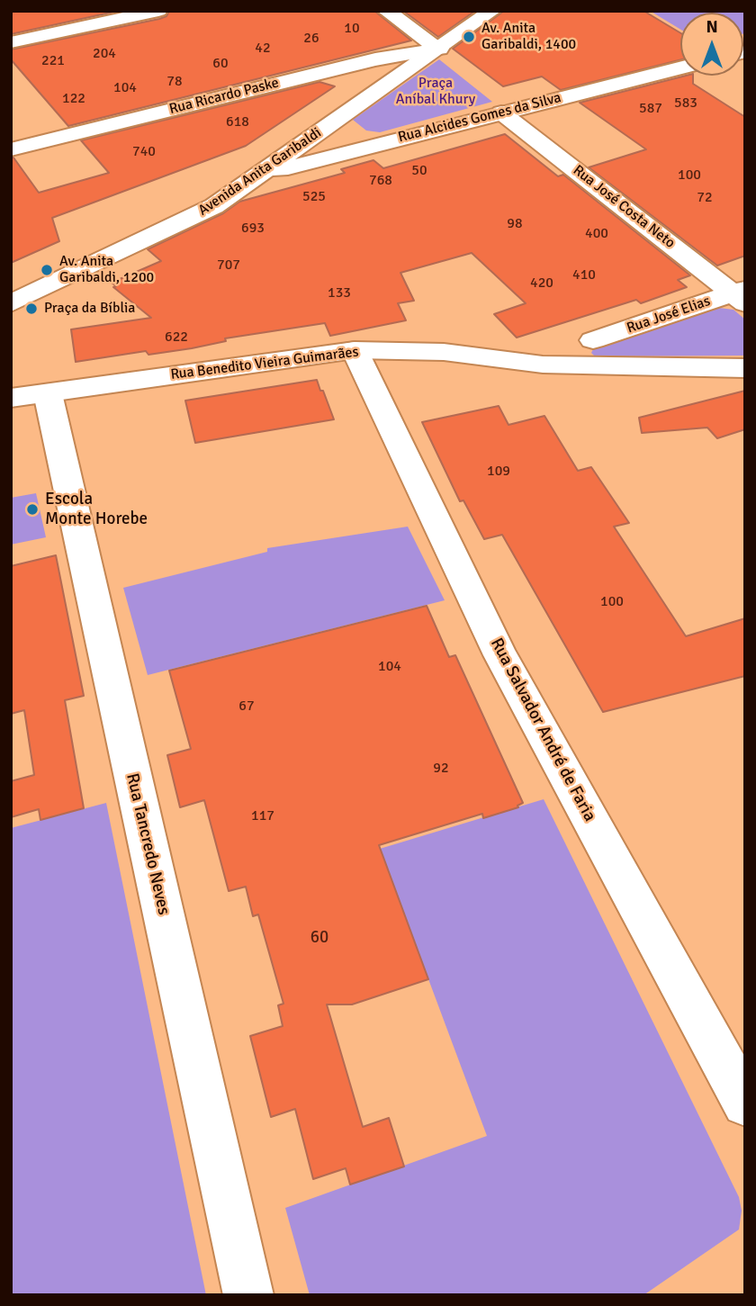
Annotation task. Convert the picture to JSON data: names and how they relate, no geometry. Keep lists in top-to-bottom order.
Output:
{
  "streets": {
    "street": [
      "Rua Ricardo Paske",
      "Rua Alcides Gomes da Silva",
      "Avenida Anita Garibaldi",
      "Rua José Costa Neto",
      "Rua José Elias",
      "Rua Benedito Vieira Guimarães",
      "Rua Salvador André de Faria",
      "Rua Tancredo Neves"
    ]
  },
  "crossings": [
    ["Rua Ricardo Paske", "Avenida Anita Garibaldi"],
    ["Rua Alcides Gomes da Silva", "Avenida Anita Garibaldi"],
    ["Rua Alcides Gomes da Silva", "Rua José Costa Neto"],
    ["Rua José Costa Neto", "Rua José Elias"],
    ["Rua Benedito Vieira Guimarães", "Rua Salvador André de Faria"],
    ["Rua Benedito Vieira Guimarães", "Rua Tancredo Neves"]
  ],
  "parks": ["Praça Aníbal Khury"],
  "places": [
    "Av. Anita Garibaldi, 1400",
    "Av. Anita Garibaldi, 1200",
    "Praça da Bíblia",
    "Escola Monte Horebe"
  ],
  "house_numbers": [
    "10",
    "26",
    "42",
    "204",
    "221",
    "60",
    "78",
    "104",
    "122",
    "583",
    "587",
    "618",
    "740",
    "50",
    "100",
    "768",
    "525",
    "72",
    "98",
    "693",
    "400",
    "707",
    "410",
    "420",
    "133",
    "622",
    "109",
    "100",
    "104",
    "67",
    "92",
    "117",
    "60"
  ],
  "north": "top"
}
